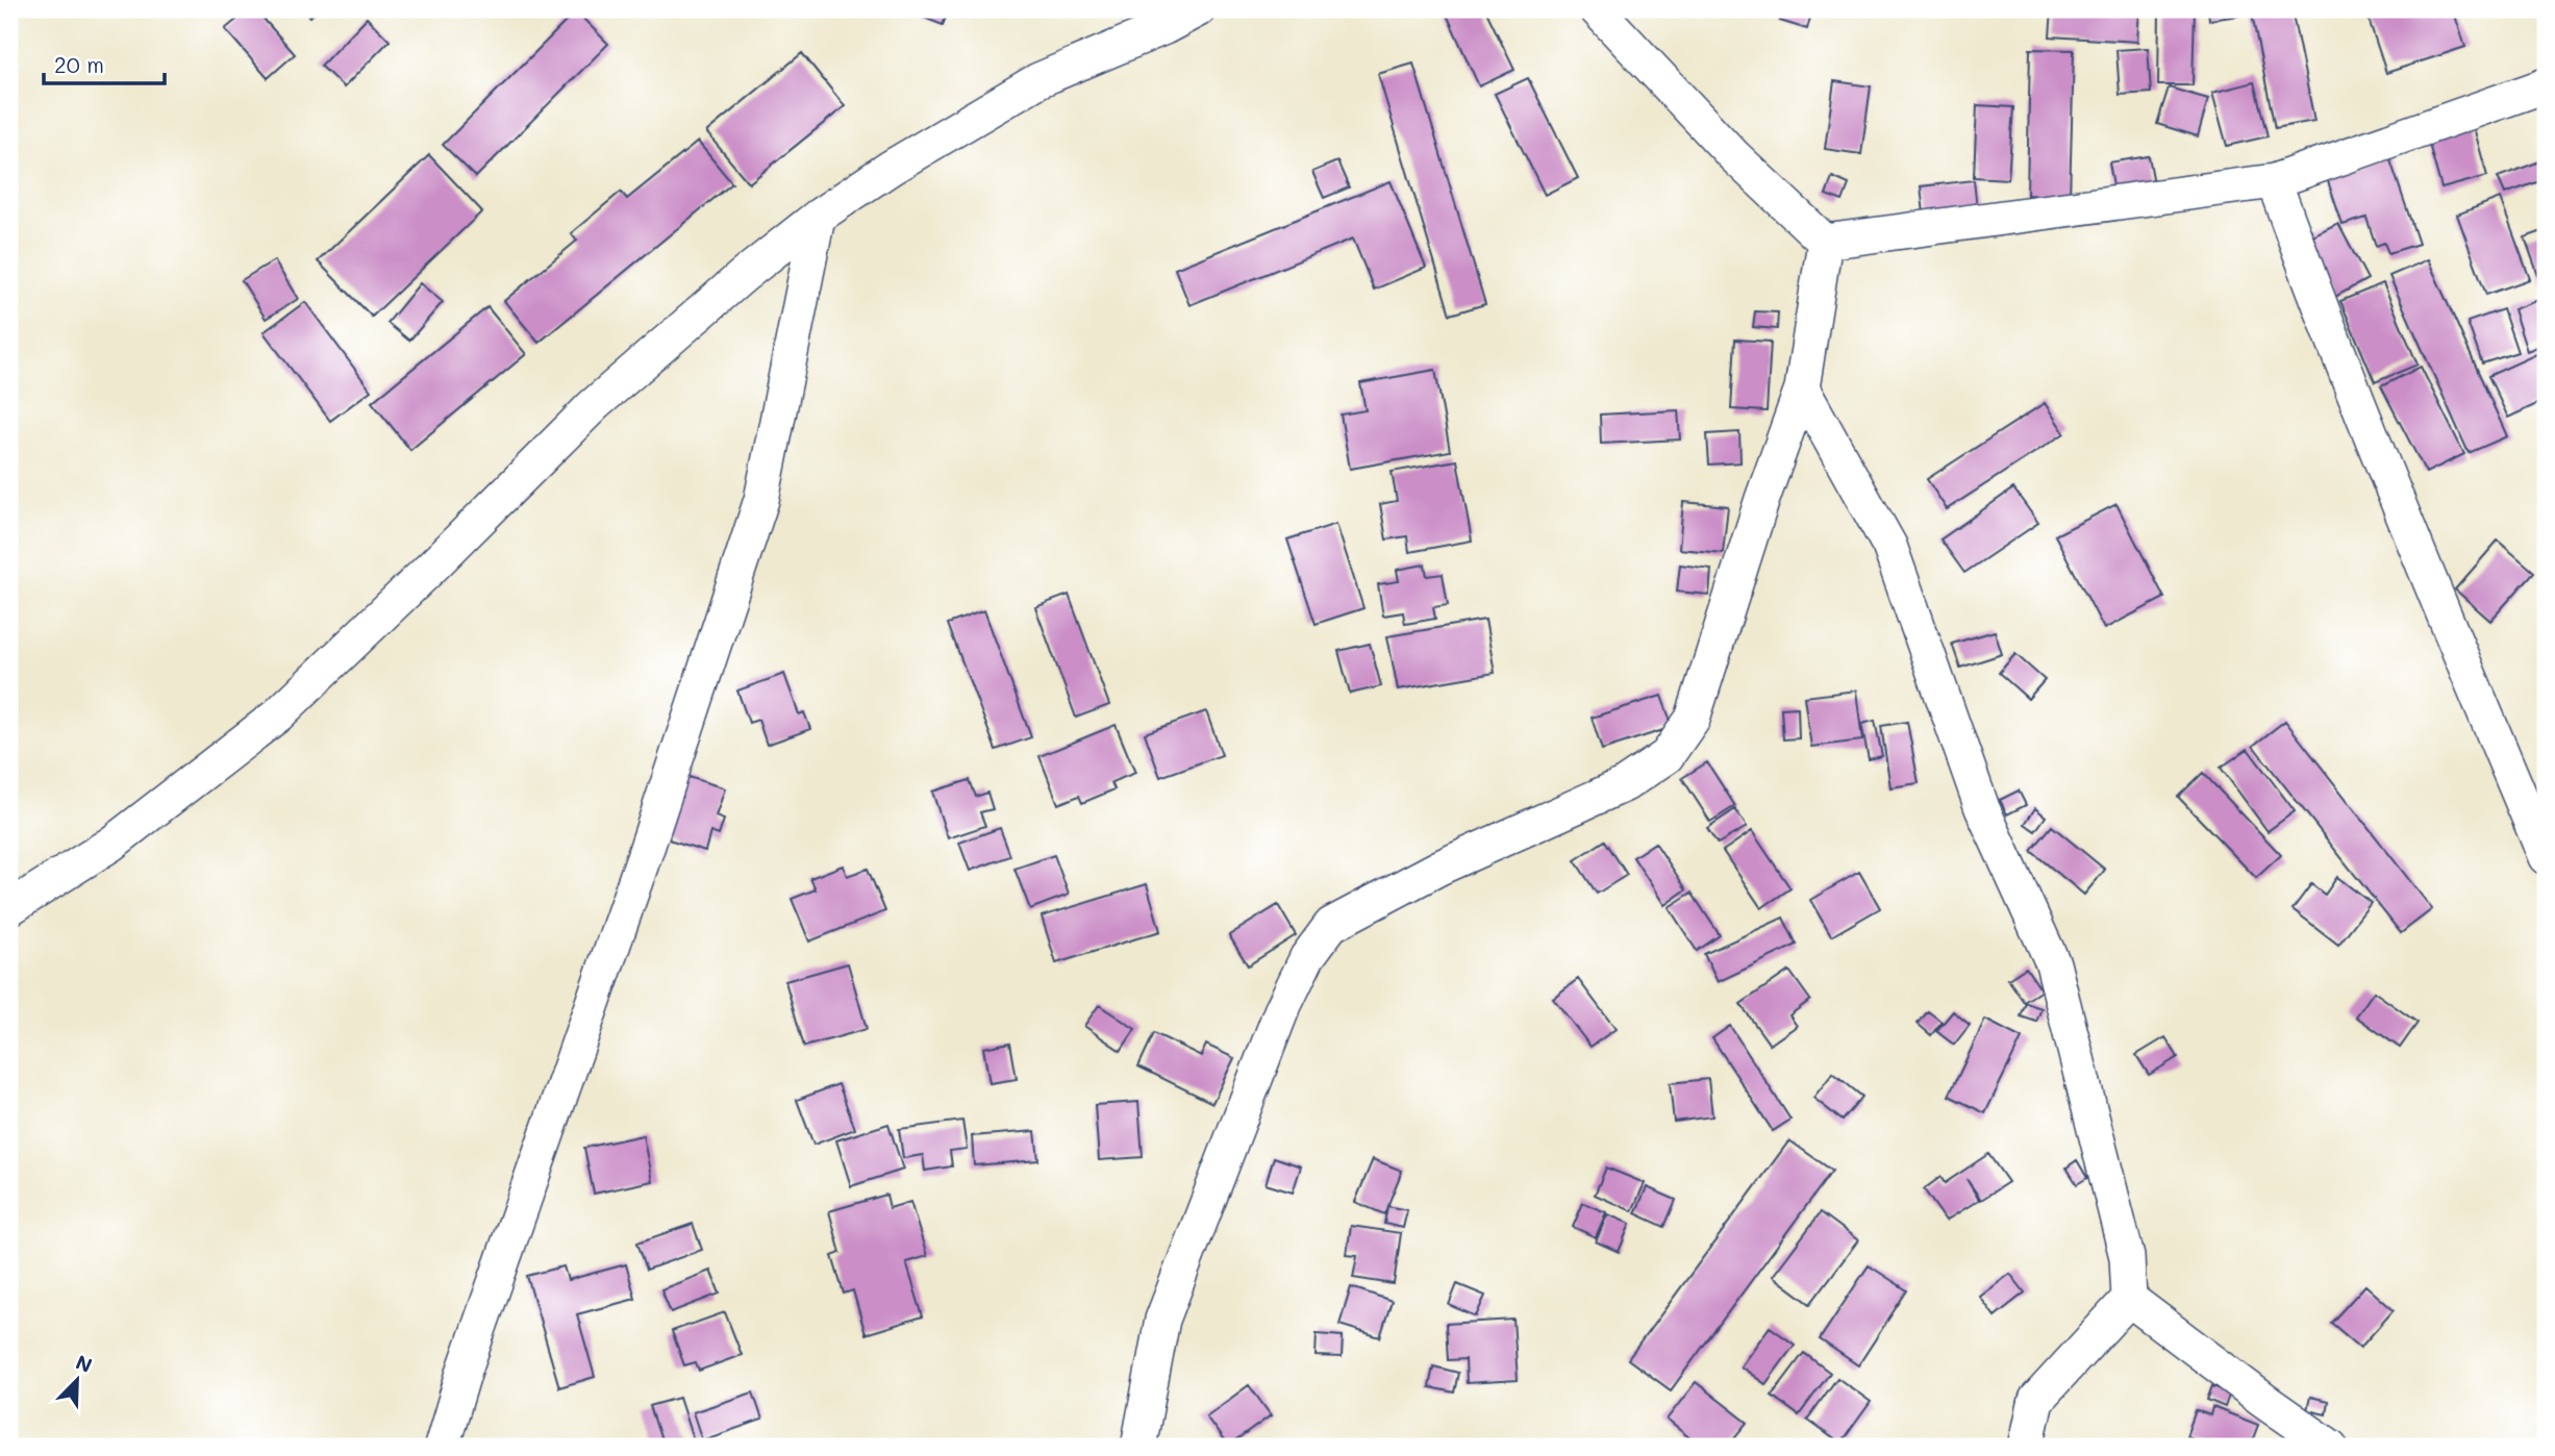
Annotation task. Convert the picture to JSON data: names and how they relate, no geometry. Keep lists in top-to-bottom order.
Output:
{
  "scale_bar": "20 m",
  "north": "top right"
}
